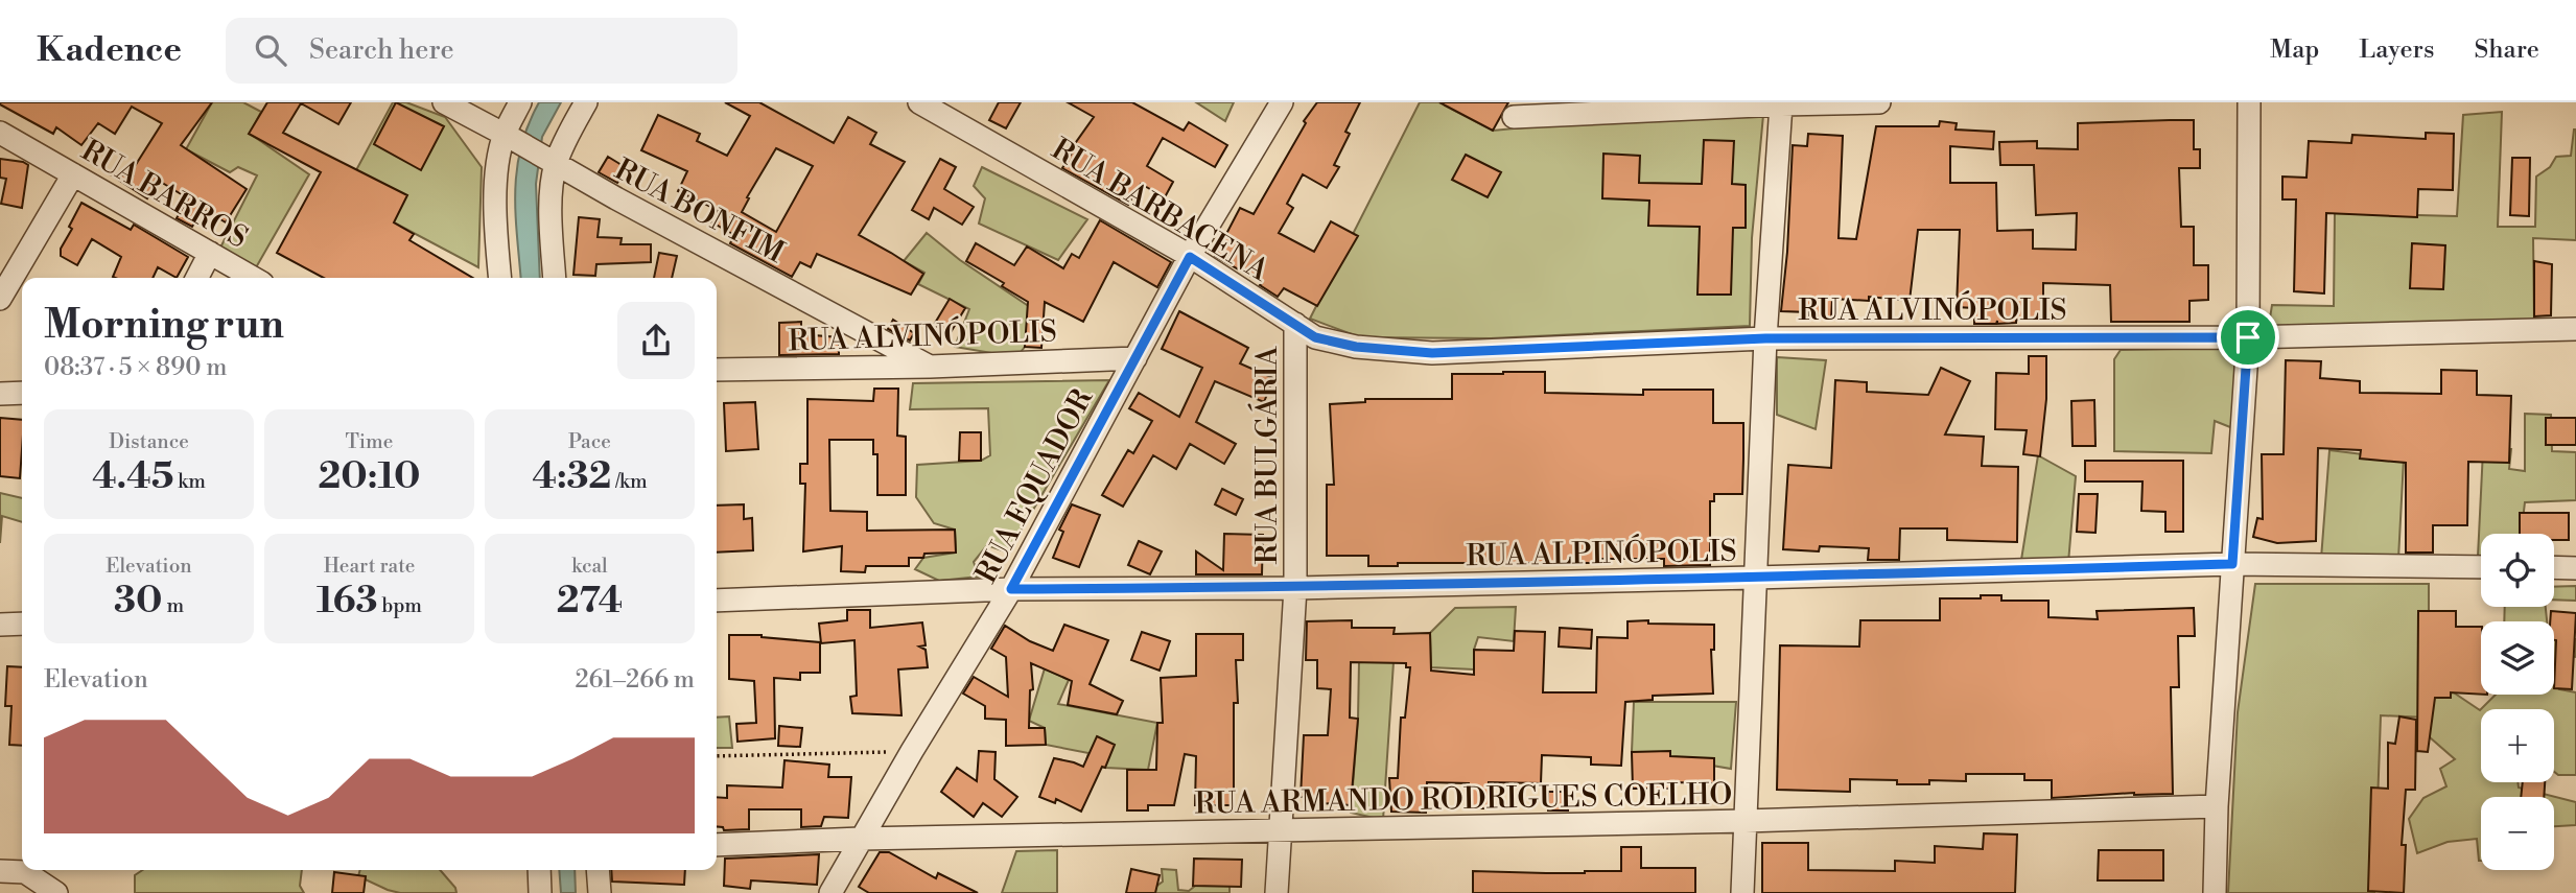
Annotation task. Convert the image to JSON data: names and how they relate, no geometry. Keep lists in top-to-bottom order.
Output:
{
  "streets": {
    "street": [
      "RUA BARROS",
      "RUA BARBACENA",
      "RUA BONFIM",
      "RUA ALVINÓPOLIS",
      "RUA BULGÁRIA",
      "RUA EQUADOR",
      "RUA ALPINÓPOLIS",
      "RUA ARMANDO RODRIGUES COELHO"
    ]
  },
  "crossings": [
    ["RUA BARBACENA", "RUA ALVINÓPOLIS"],
    ["RUA BARBACENA", "RUA BULGÁRIA"],
    ["RUA BARBACENA", "RUA EQUADOR"],
    ["RUA BONFIM", "RUA ALVINÓPOLIS"],
    ["RUA ALVINÓPOLIS", "RUA BULGÁRIA"],
    ["RUA ALVINÓPOLIS", "RUA EQUADOR"],
    ["RUA BULGÁRIA", "RUA ALPINÓPOLIS"],
    ["RUA BULGÁRIA", "RUA ARMANDO RODRIGUES COELHO"],
    ["RUA EQUADOR", "RUA ALPINÓPOLIS"],
    ["RUA EQUADOR", "RUA ARMANDO RODRIGUES COELHO"]
  ],
  "page": {
    "header": "Kadence",
    "search": "Search here",
    "nav": ["Map", "Layers", "Share"],
    "heading": ["Morning run", "08:37 · 5 × 890 m"],
    "stats": [
      ["Distance", "4.45 km"],
      ["Time", "20:10"],
      ["Pace", "4:32 /km"],
      ["Elevation", "30 m"],
      ["Heart rate", "163 bpm"],
      ["kcal", "274"]
    ],
    "map_buttons": ["+", "−"],
    "chart": ["Elevation", "261–266 m"]
  }
}
